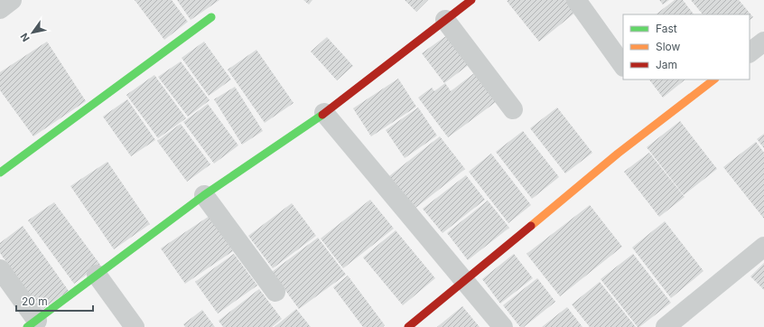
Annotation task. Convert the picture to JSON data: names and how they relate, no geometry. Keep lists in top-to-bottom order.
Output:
{
  "legend": ["Fast", "Slow", "Jam"],
  "scale_bar": "20 m",
  "north": "bottom left"
}
